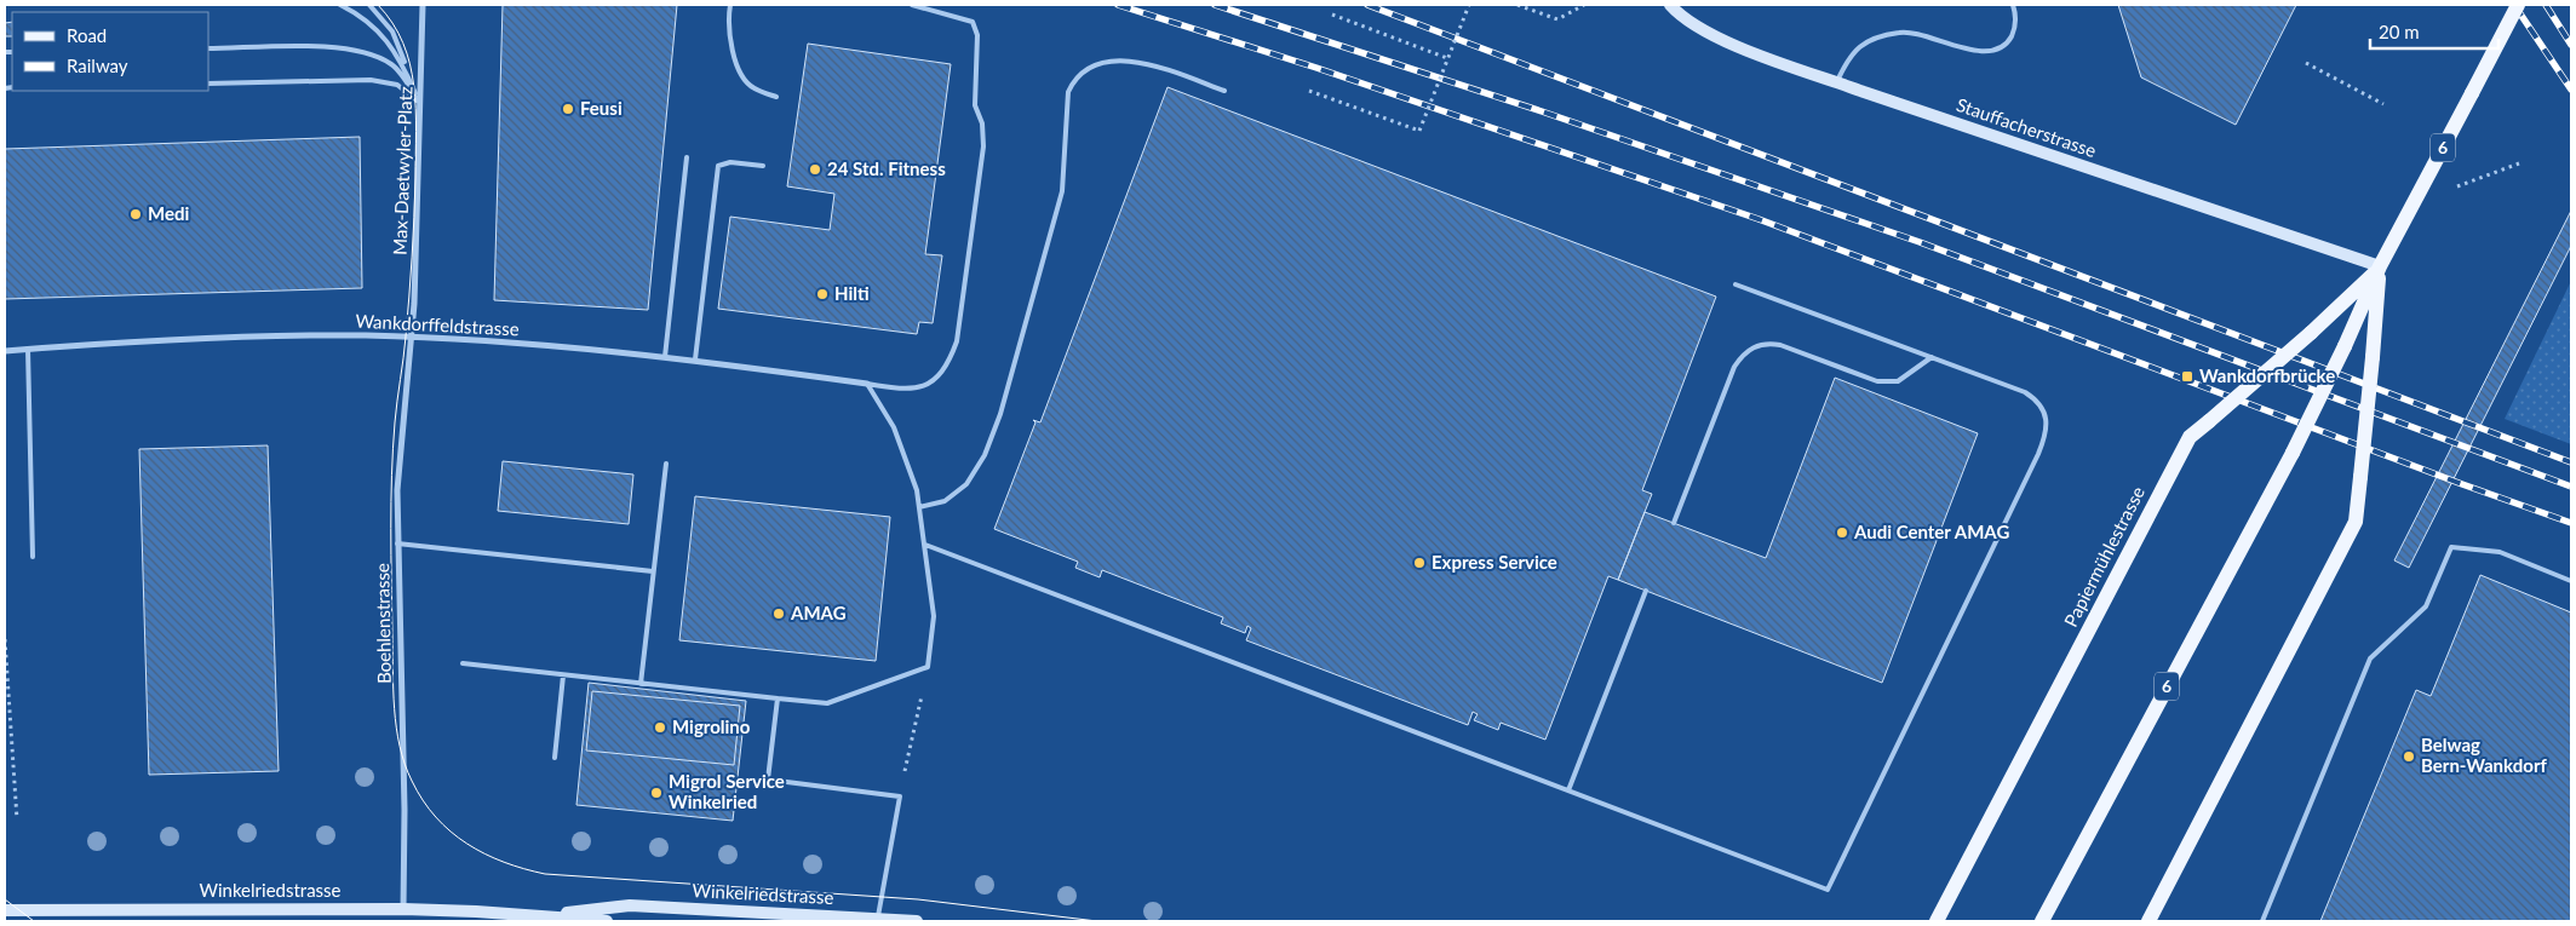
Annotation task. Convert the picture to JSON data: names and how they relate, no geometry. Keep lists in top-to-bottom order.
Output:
{
  "streets": {
    "main road": [
      "Stauffacherstrasse",
      "6",
      "Papiermühlestrasse",
      "Winkelriedstrasse"
    ],
    "street": ["Max-Daetwyler-Platz", "Wankdorffeldstrasse", "Boehlenstrasse"]
  },
  "crossings": [
    ["Stauffacherstrasse", "Papiermühlestrasse"],
    ["Max-Daetwyler-Platz", "Wankdorffeldstrasse"],
    ["Max-Daetwyler-Platz", "Boehlenstrasse"],
    ["Wankdorffeldstrasse", "Boehlenstrasse"],
    ["Boehlenstrasse", "Winkelriedstrasse"]
  ],
  "places": {
    "other": [
      "Feusi",
      "24 Std. Fitness",
      "Medi",
      "Hilti",
      "Audi Center AMAG",
      "Express Service",
      "AMAG",
      "Migrolino",
      "Belwag Bern-Wankdorf",
      "Migrol Service Winkelried"
    ],
    "transit": ["Wankdorfbrücke"]
  },
  "legend": ["Road", "Railway"],
  "scale_bar": "20 m"
}
